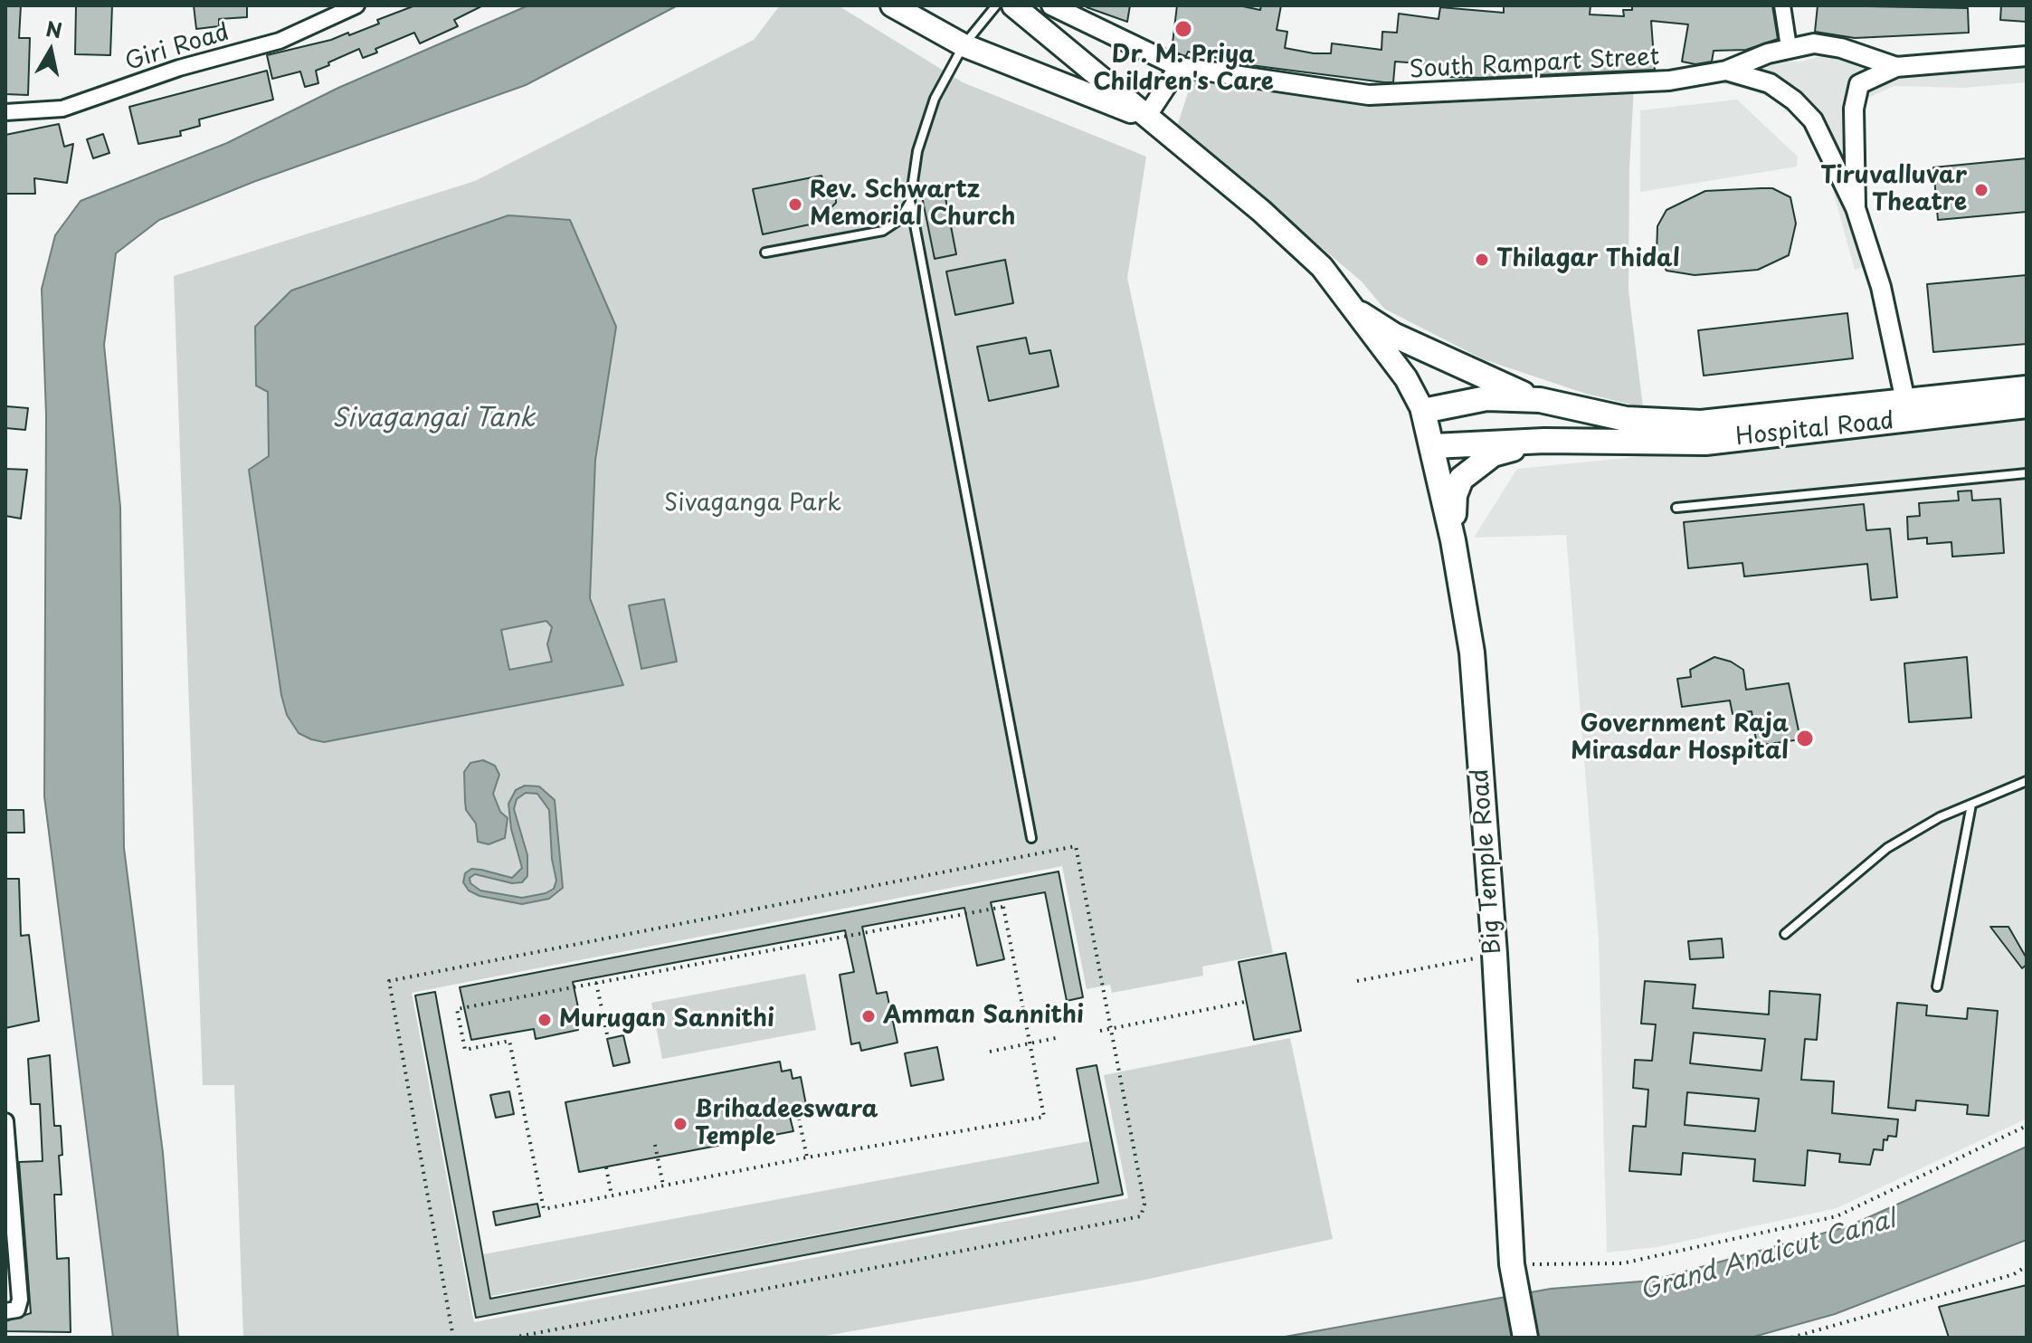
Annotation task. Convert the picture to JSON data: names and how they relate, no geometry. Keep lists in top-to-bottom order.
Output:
{
  "streets": {
    "main road": ["Hospital Road", "Big Temple Road"],
    "street": ["Giri Road", "South Rampart Street"]
  },
  "water": ["Sivagangai Tank", "Grand Anaicut Canal"],
  "parks": ["Sivaganga Park"],
  "places": [
    "Dr. M. Priya Children's Care",
    "Tiruvalluvar Theatre",
    "Rev. Schwartz Memorial Church",
    "Thilagar Thidal",
    "Government Raja Mirasdar Hospital",
    "Amman Sannithi",
    "Murugan Sannithi",
    "Brihadeeswara Temple"
  ],
  "north": "top"
}
